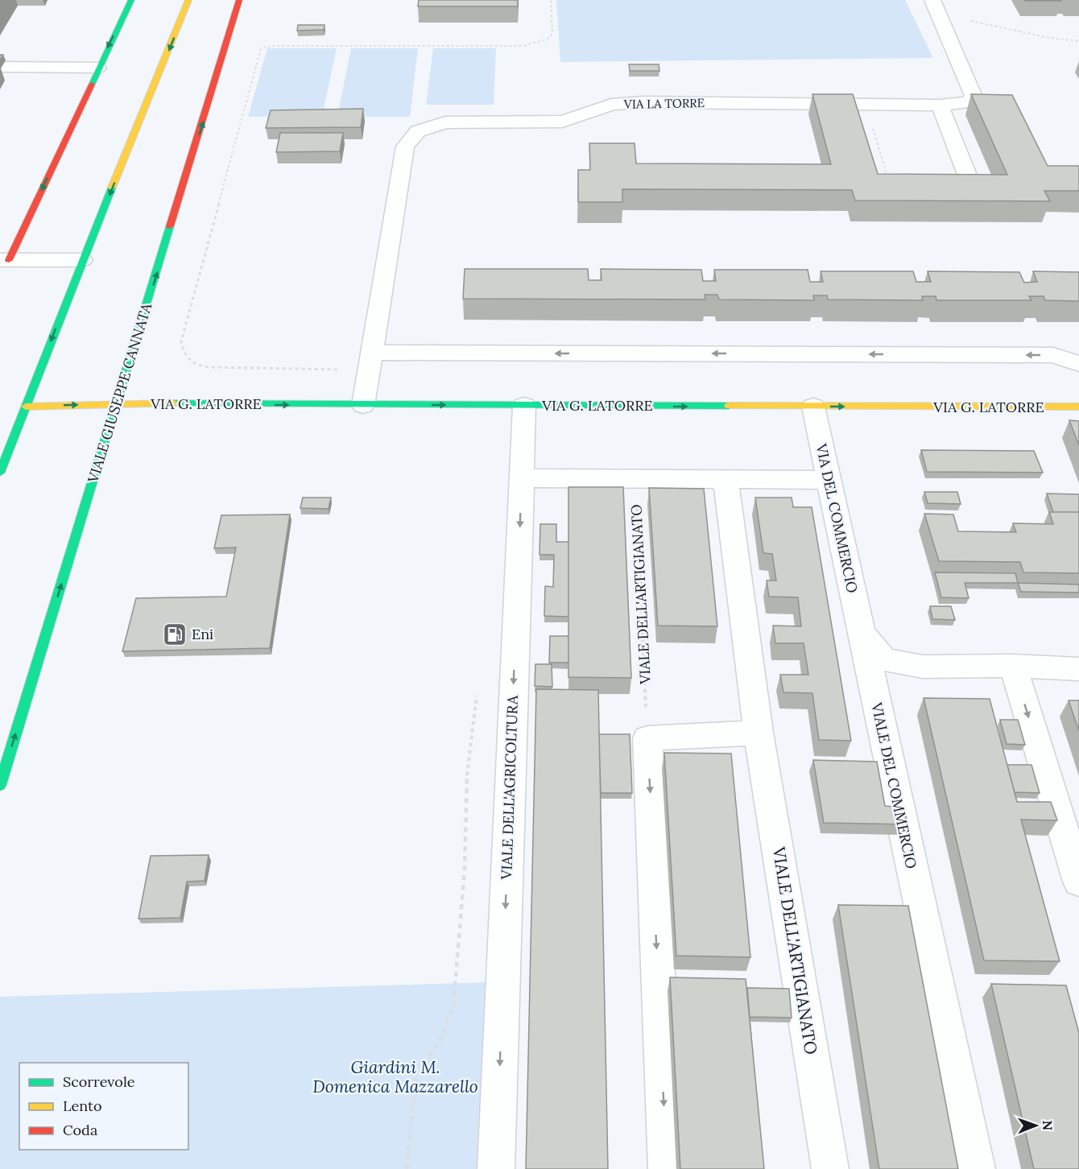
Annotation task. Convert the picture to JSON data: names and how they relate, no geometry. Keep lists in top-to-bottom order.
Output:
{
  "streets": {
    "street": [
      "VIA LA TORRE",
      "VIALE GIUSEPPE CANNATA",
      "VIA G. LATORRE",
      "VIA DEL COMMERCIO",
      "VIALE DELL'ARTIGIANATO",
      "VIALE DEL COMMERCIO",
      "VIALE DELL'AGRICOLTURA"
    ]
  },
  "crossings": [
    ["VIA LA TORRE", "VIA G. LATORRE"],
    ["VIALE GIUSEPPE CANNATA", "VIA G. LATORRE"],
    ["VIA G. LATORRE", "VIA DEL COMMERCIO"],
    ["VIA G. LATORRE", "VIALE DELL'AGRICOLTURA"],
    ["VIA DEL COMMERCIO", "VIALE DEL COMMERCIO"]
  ],
  "parks": ["Giardini M. Domenica Mazzarello"],
  "places": {
    "fuel station": ["Eni"]
  },
  "legend": ["Scorrevole", "Lento", "Coda"],
  "north": "right"
}
